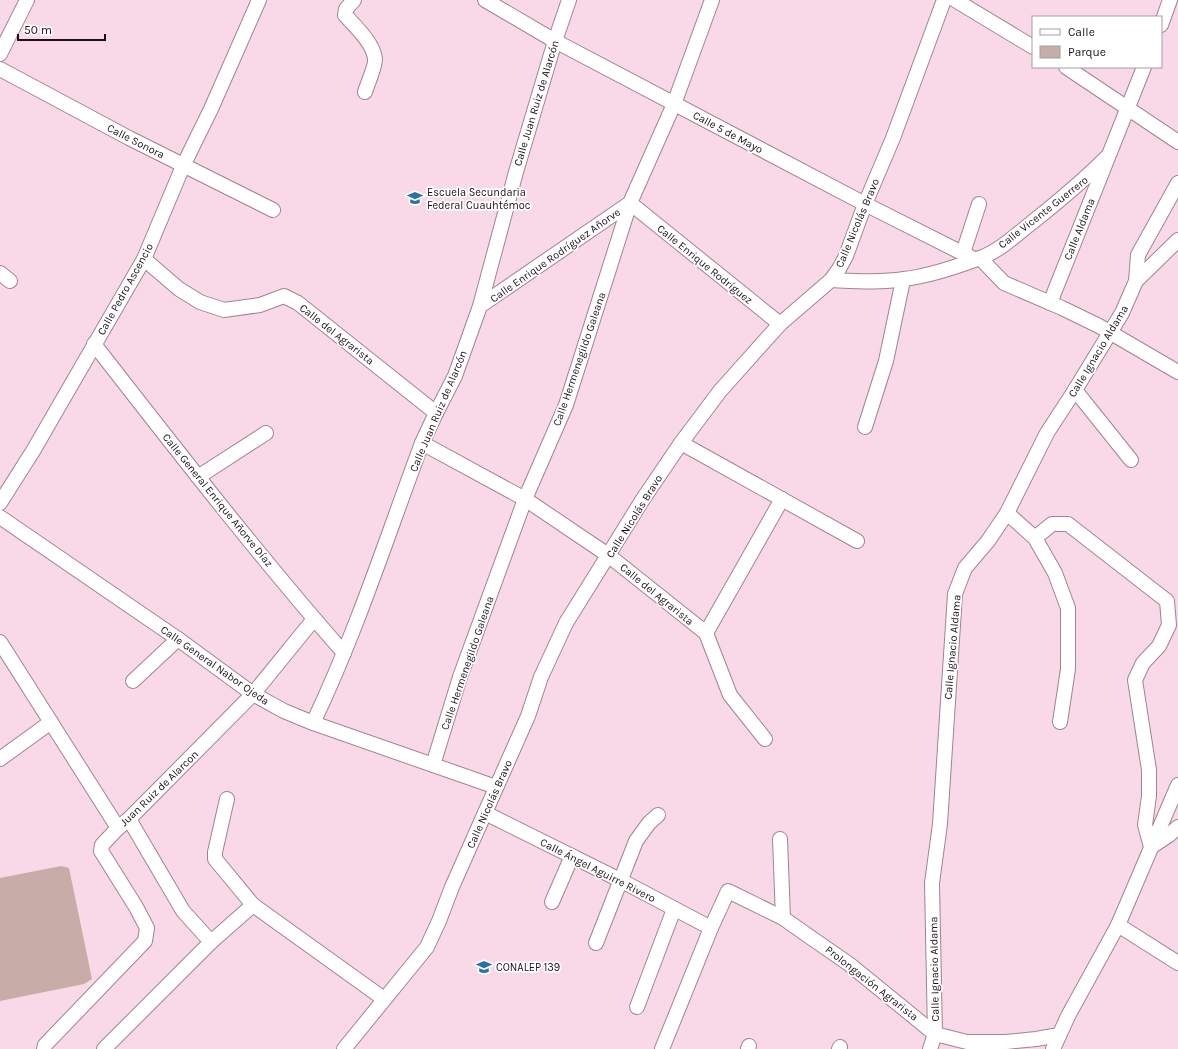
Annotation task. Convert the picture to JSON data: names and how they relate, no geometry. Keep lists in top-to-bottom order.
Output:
{
  "streets": {
    "street": [
      "Calle Juan Ruiz de Alarcón",
      "Calle 5 de Mayo",
      "Calle Sonora",
      "Calle Vicente Guerrero",
      "Calle Nicolás Bravo",
      "Calle Aldama",
      "Calle Enrique Rodríguez Añorve",
      "Calle Enrique Rodríguez",
      "Calle Pedro Ascencio",
      "Calle del Agrarista",
      "Calle Ignacio Aldama",
      "Calle Hermenegildo Galeana",
      "Calle General Enrique Añorve Díaz",
      "Calle General Nabor Ojeda",
      "Juan Ruiz de Alarcon",
      "Calle Ángel Aguirre Rivero",
      "Prolongación Agrarista"
    ]
  },
  "crossings": [
    ["Calle Juan Ruiz de Alarcón", "Calle 5 de Mayo"],
    ["Calle Juan Ruiz de Alarcón", "Calle Enrique Rodríguez Añorve"],
    ["Calle Juan Ruiz de Alarcón", "Calle del Agrarista"],
    ["Calle Juan Ruiz de Alarcón", "Calle General Enrique Añorve Díaz"],
    ["Calle Juan Ruiz de Alarcón", "Calle General Nabor Ojeda"],
    ["Calle 5 de Mayo", "Calle Vicente Guerrero"],
    ["Calle 5 de Mayo", "Calle Nicolás Bravo"],
    ["Calle 5 de Mayo", "Calle Aldama"],
    ["Calle 5 de Mayo", "Calle Ignacio Aldama"],
    ["Calle 5 de Mayo", "Calle Hermenegildo Galeana"],
    ["Calle Sonora", "Calle Pedro Ascencio"],
    ["Calle Vicente Guerrero", "Calle Nicolás Bravo"],
    ["Calle Vicente Guerrero", "Calle Aldama"],
    ["Calle Nicolás Bravo", "Calle Enrique Rodríguez"],
    ["Calle Nicolás Bravo", "Calle del Agrarista"],
    ["Calle Nicolás Bravo", "Calle General Nabor Ojeda"],
    ["Calle Nicolás Bravo", "Calle Ángel Aguirre Rivero"],
    ["Calle Enrique Rodríguez Añorve", "Calle Enrique Rodríguez"],
    ["Calle Enrique Rodríguez Añorve", "Calle Hermenegildo Galeana"],
    ["Calle Enrique Rodríguez", "Calle Hermenegildo Galeana"],
    ["Calle Pedro Ascencio", "Calle del Agrarista"],
    ["Calle Pedro Ascencio", "Calle General Enrique Añorve Díaz"],
    ["Calle del Agrarista", "Calle Hermenegildo Galeana"],
    ["Calle Ignacio Aldama", "Prolongación Agrarista"],
    ["Calle Hermenegildo Galeana", "Calle General Nabor Ojeda"],
    ["Calle General Enrique Añorve Díaz", "Juan Ruiz de Alarcon"],
    ["Calle General Nabor Ojeda", "Juan Ruiz de Alarcon"],
    ["Calle Ángel Aguirre Rivero", "Prolongación Agrarista"]
  ],
  "places": {
    "school or university": ["Escuela Secundaria Federal Cuauhtémoc", "CONALEP 139"]
  },
  "legend": ["Calle", "Parque"],
  "scale_bar": "50 m"
}
